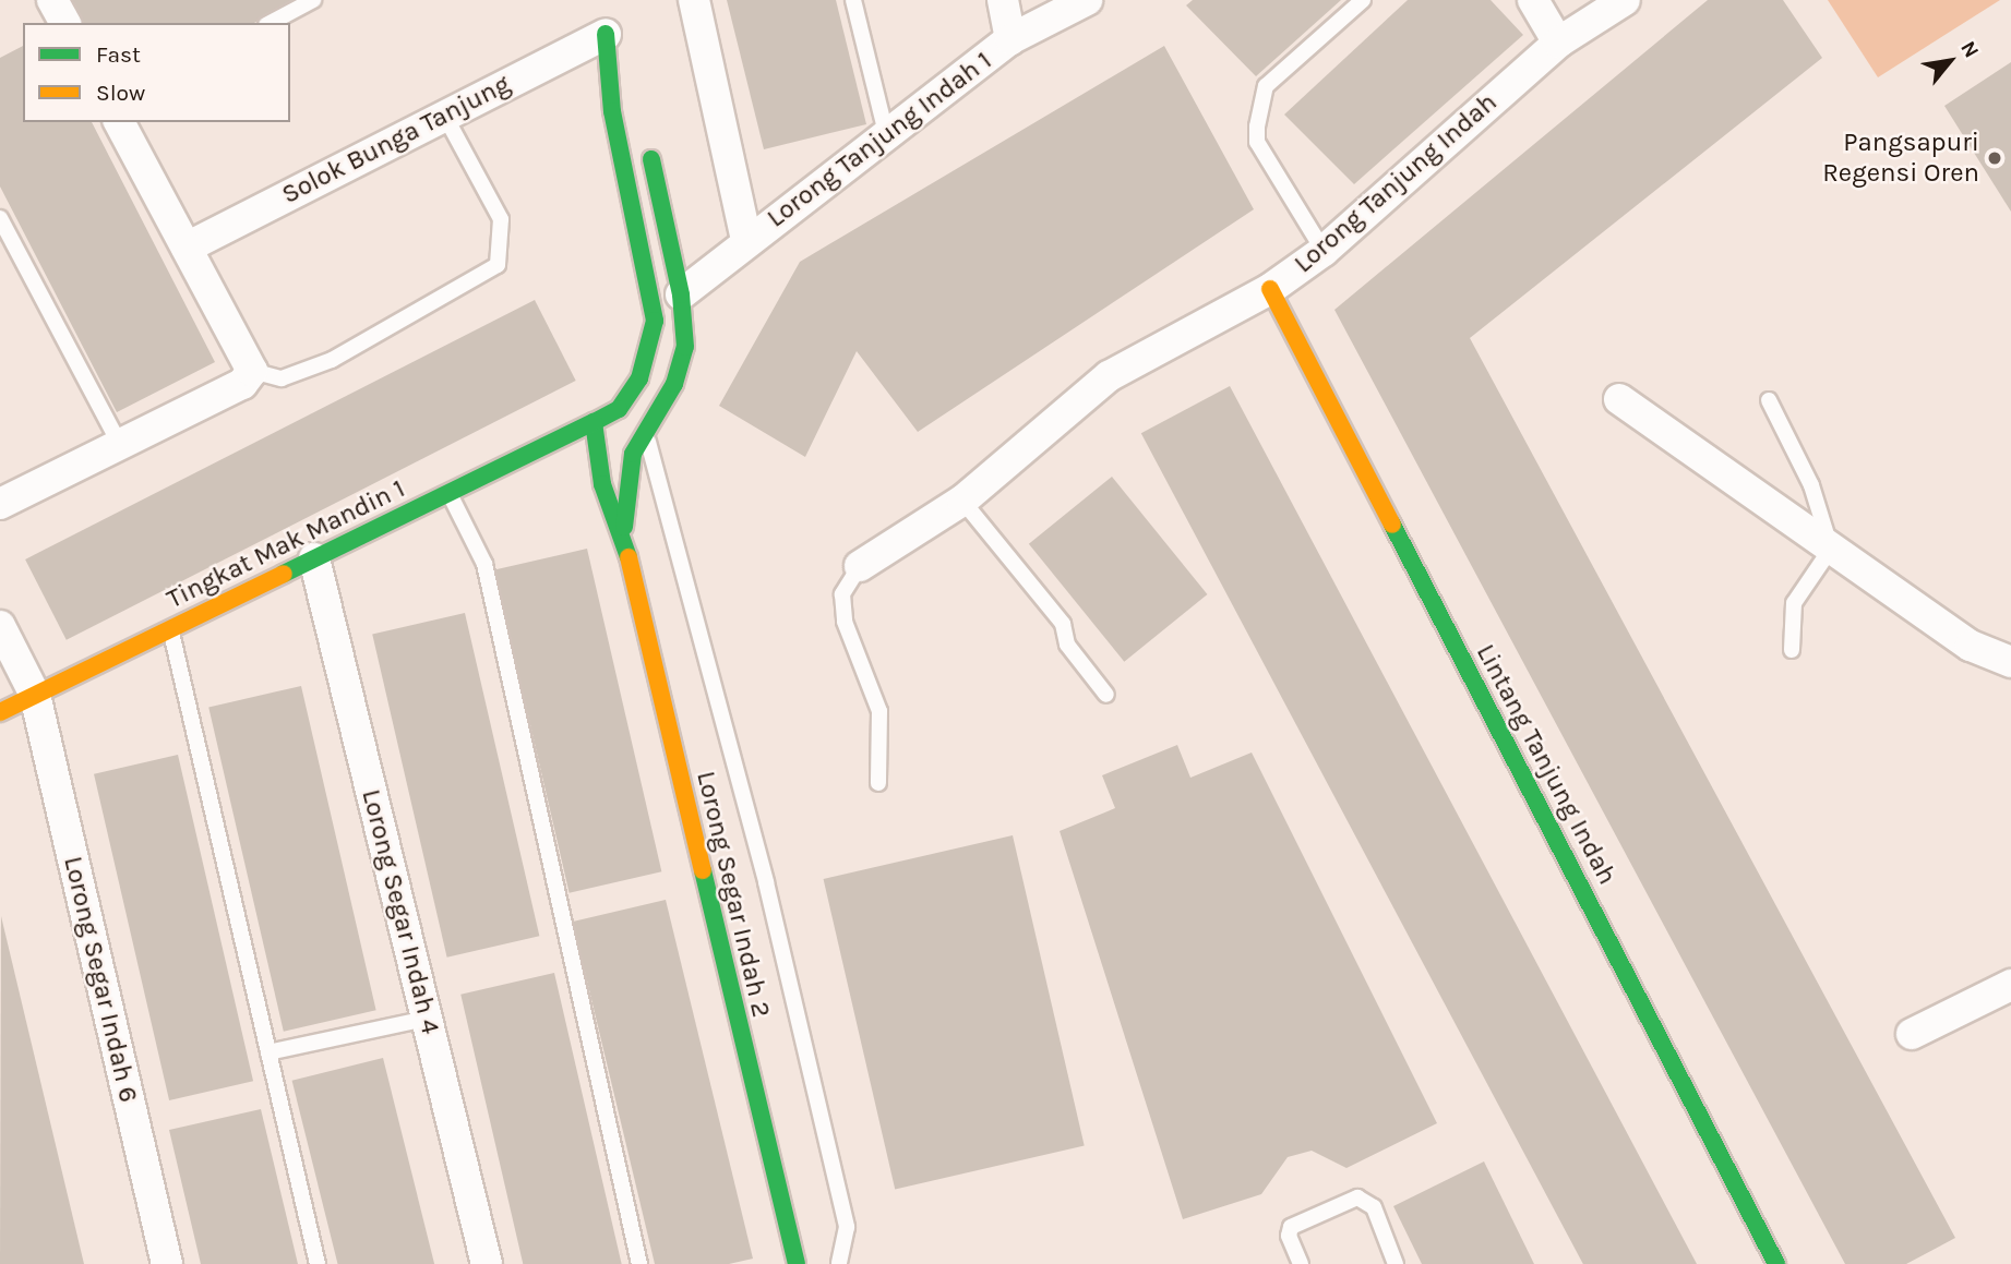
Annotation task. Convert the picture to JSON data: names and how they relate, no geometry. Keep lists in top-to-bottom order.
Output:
{
  "streets": {
    "street": [
      "Solok Bunga Tanjung",
      "Lorong Tanjung Indah 1",
      "Lorong Tanjung Indah",
      "Tingkat Mak Mandin 1",
      "Lintang Tanjung Indah",
      "Lorong Segar Indah 2",
      "Lorong Segar Indah 4",
      "Lorong Segar Indah 6"
    ]
  },
  "crossings": [
    ["Solok Bunga Tanjung", "Tingkat Mak Mandin 1"],
    ["Lorong Tanjung Indah", "Lintang Tanjung Indah"],
    ["Tingkat Mak Mandin 1", "Lorong Segar Indah 4"],
    ["Tingkat Mak Mandin 1", "Lorong Segar Indah 6"]
  ],
  "places": ["Pangsapuri Regensi Oren"],
  "legend": ["Fast", "Slow"],
  "north": "top right"
}
